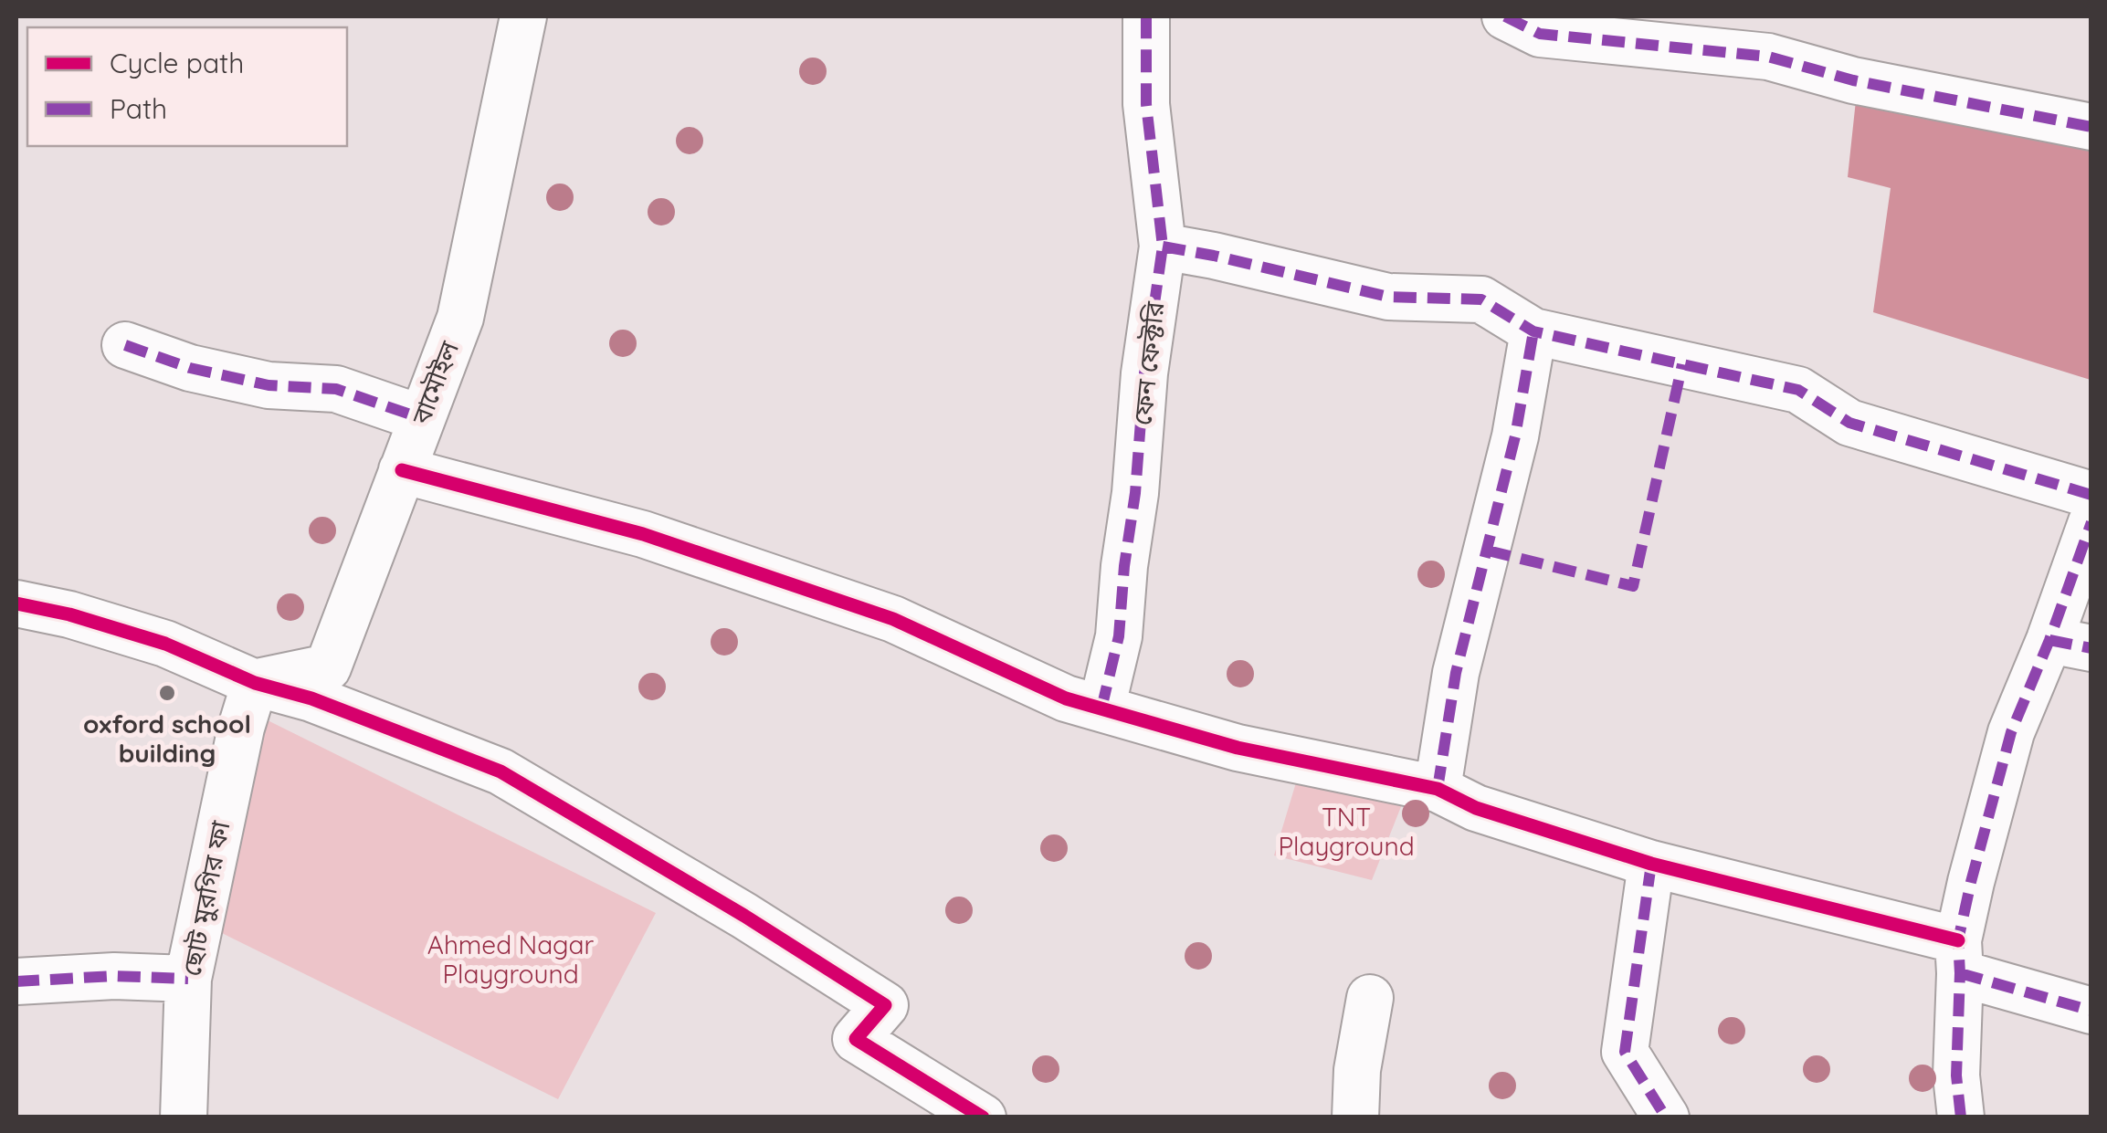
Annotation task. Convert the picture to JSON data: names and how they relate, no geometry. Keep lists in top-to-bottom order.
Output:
{
  "streets": {
    "street": ["ফেন ফেক্টরি", "বামৌইল", "ছোট মুরগির ফা"]
  },
  "crossings": [
    ["বামৌইল", "ছোট মুরগির ফা"]
  ],
  "parks": ["TNT Playground", "Ahmed Nagar Playground"],
  "places": ["oxford school building"],
  "legend": ["Cycle path", "Path"]
}
